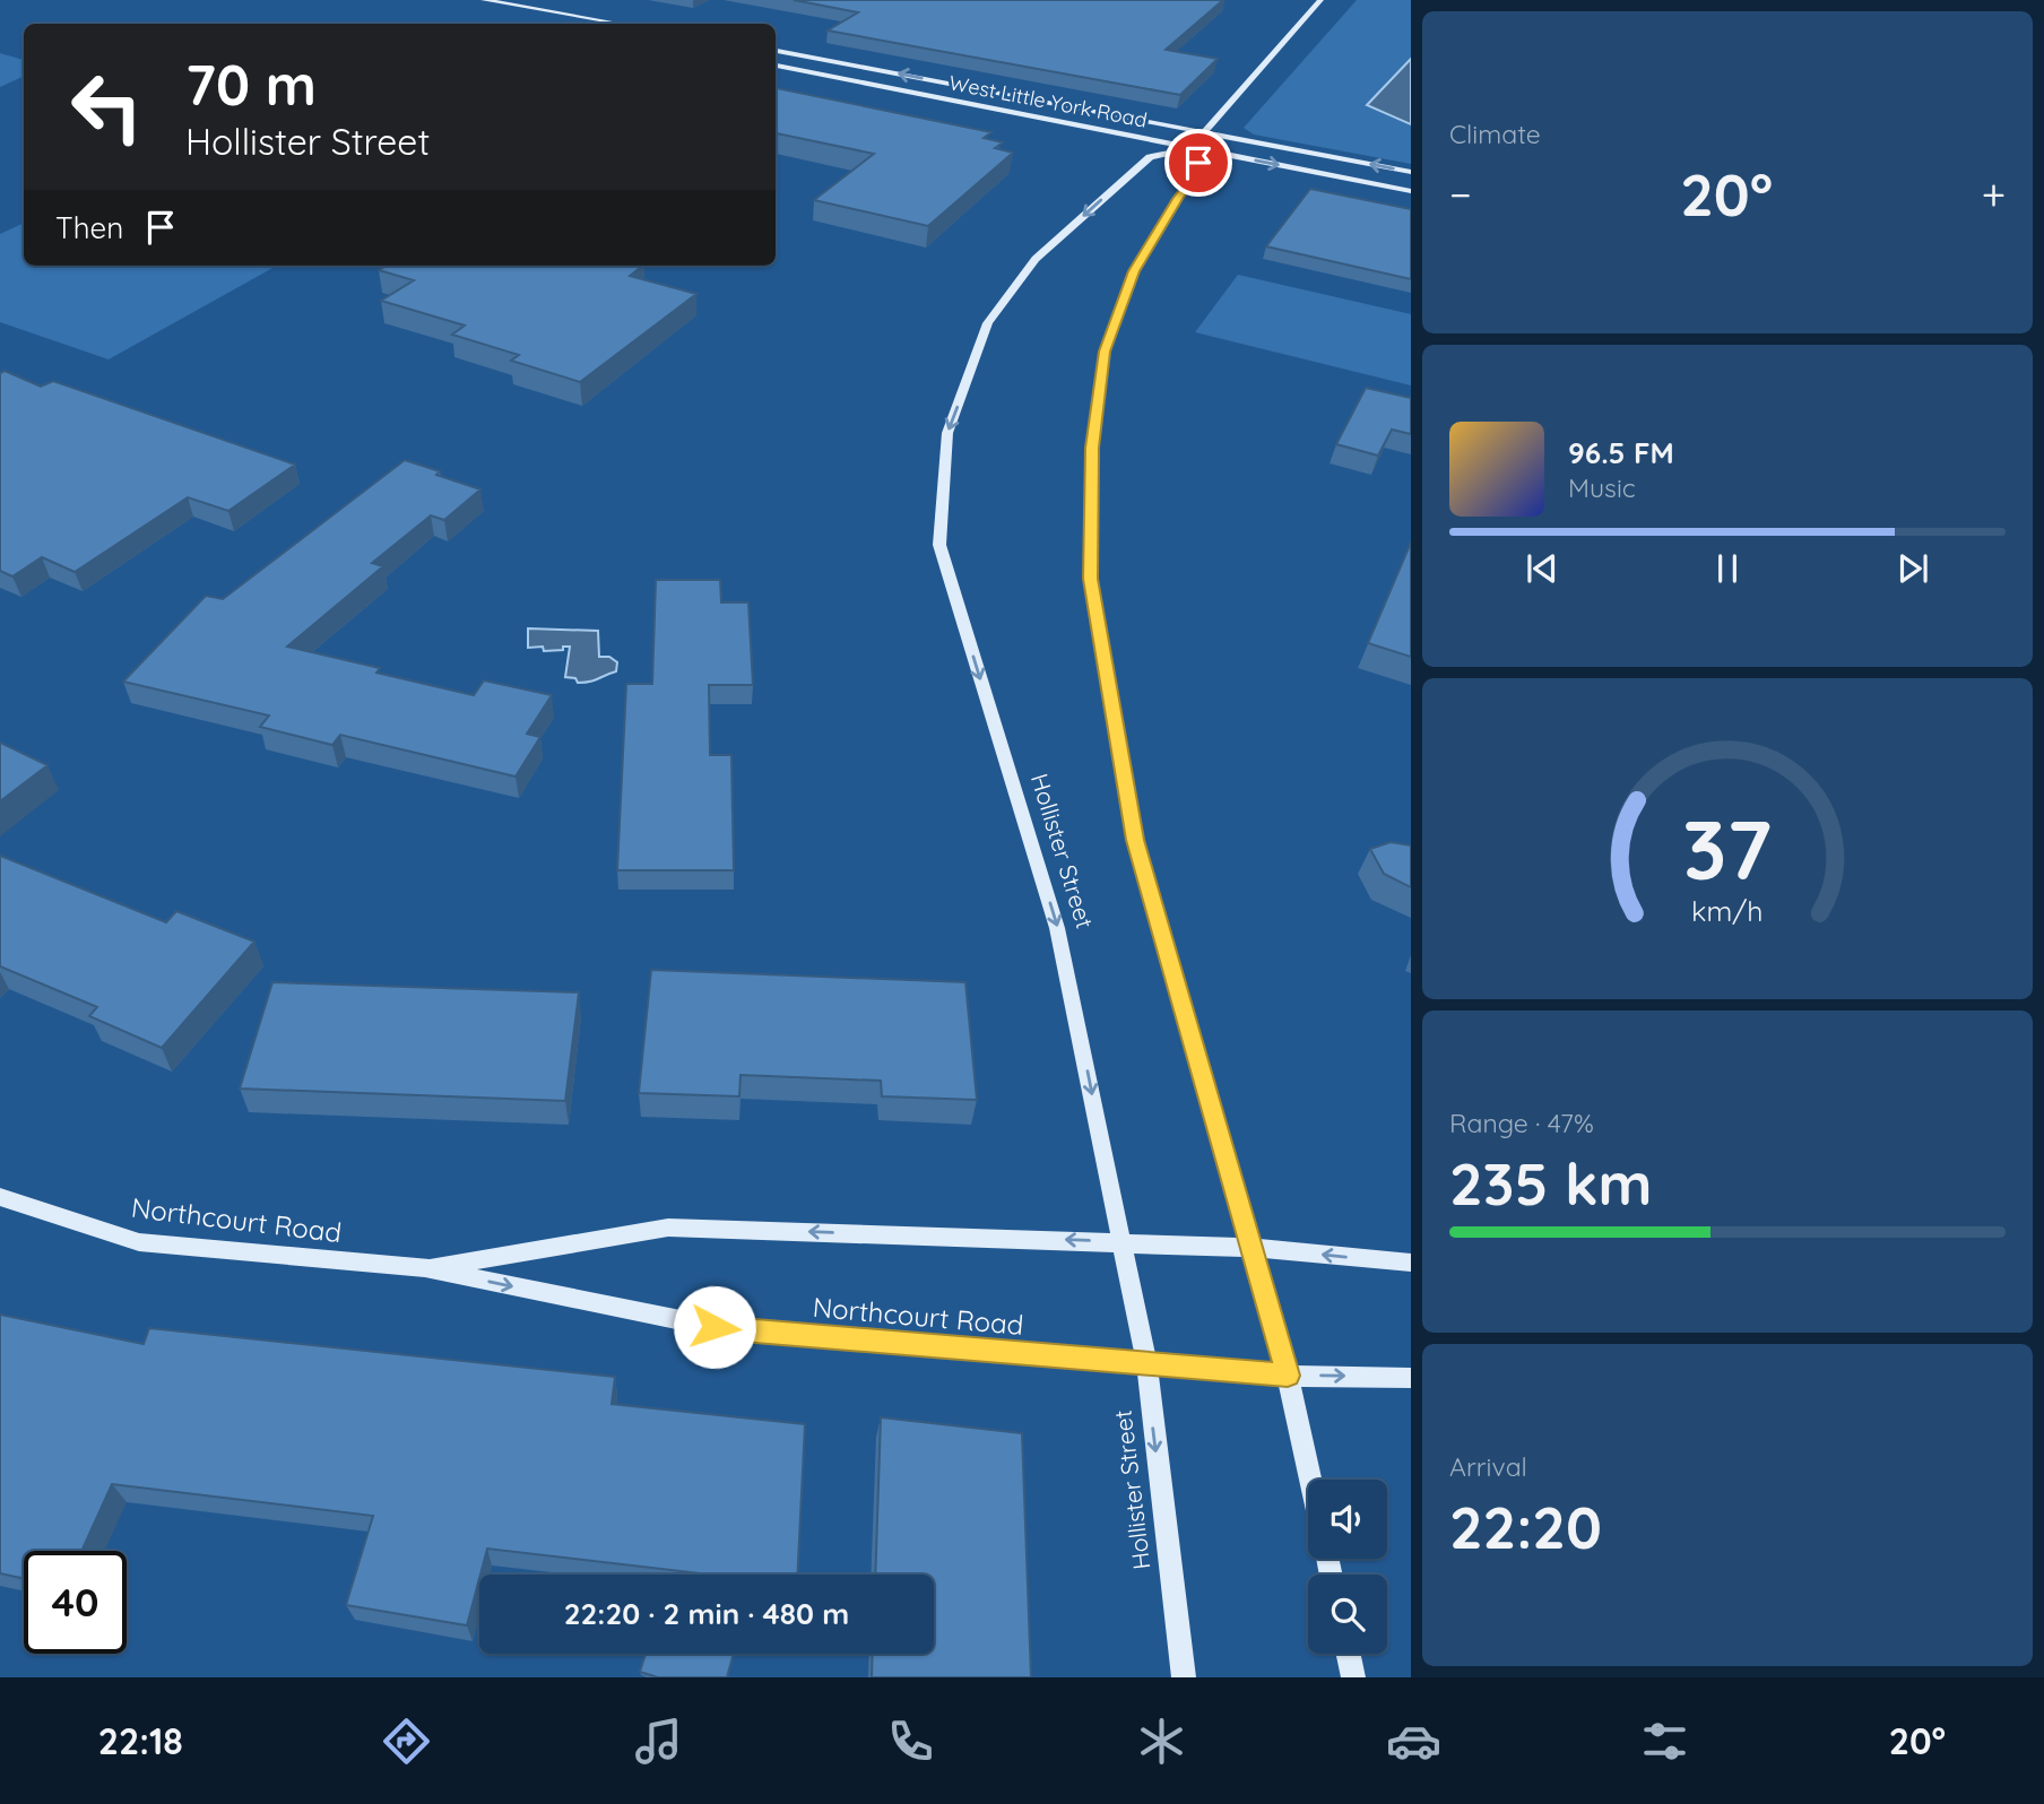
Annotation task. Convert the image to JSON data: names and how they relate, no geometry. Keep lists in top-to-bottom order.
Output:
{
  "streets": {
    "main road": ["West Little York Road", "Hollister Street", "Northcourt Road"]
  },
  "crossings": [
    ["West Little York Road", "Hollister Street"],
    ["Hollister Street", "Northcourt Road"]
  ],
  "page": {
    "tile": [
      "Climate",
      ["Range · 47%", "235 km"],
      ["Arrival", "22:20"]
    ],
    "turn": ["70 m", "Hollister Street"],
    "heat": ["−", "20°", "+"],
    "then": "Then",
    "song": ["96.5 FM", "Music"],
    "limit": "40",
    "trip": "22:20 · 2 min · 480 m",
    "tabs": ["22:18", "20°"],
    "gauge": ["37", "km/h"]
  }
}
